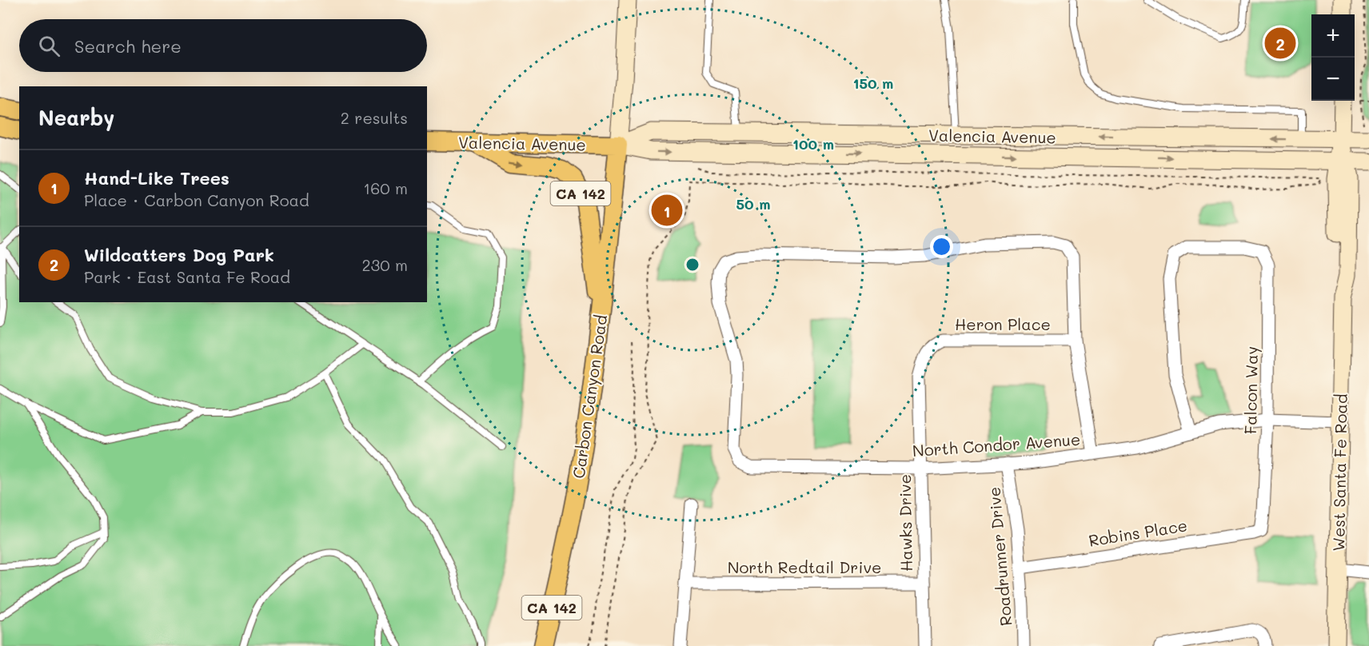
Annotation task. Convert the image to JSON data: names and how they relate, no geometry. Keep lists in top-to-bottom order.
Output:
{
  "streets": {
    "main road": ["Valencia Avenue", "CA 142", "Carbon Canyon Road"],
    "street": [
      "Heron Place",
      "Falcon Way",
      "North Condor Avenue",
      "West Santa Fe Road",
      "Hawks Drive",
      "Robins Place",
      "Roadrunner Drive",
      "North Redtail Drive"
    ]
  },
  "crossings": [
    ["Valencia Avenue", "CA 142"],
    ["Valencia Avenue", "Carbon Canyon Road"],
    ["Valencia Avenue", "West Santa Fe Road"],
    ["CA 142", "Carbon Canyon Road"],
    ["Heron Place", "North Condor Avenue"],
    ["Heron Place", "Hawks Drive"],
    ["Falcon Way", "North Condor Avenue"],
    ["Falcon Way", "Robins Place"],
    ["North Condor Avenue", "West Santa Fe Road"],
    ["North Condor Avenue", "Hawks Drive"],
    ["North Condor Avenue", "Roadrunner Drive"],
    ["Hawks Drive", "North Redtail Drive"],
    ["Robins Place", "Roadrunner Drive"]
  ],
  "page": {
    "map_buttons": ["+", "−"],
    "search": "Search here",
    "pins": ["2", "1"],
    "heading": ["Nearby", "2 results"],
    "list": [
      {
        "mark": "1",
        "name": "Hand-Like Trees",
        "note": "Place · Carbon Canyon Road",
        "value": "160 m"
      },
      {
        "mark": "2",
        "name": "Wildcatters Dog Park",
        "note": "Park · East Santa Fe Road",
        "value": "230 m"
      }
    ]
  },
  "rings": ["150 m", "100 m", "50 m"]
}
